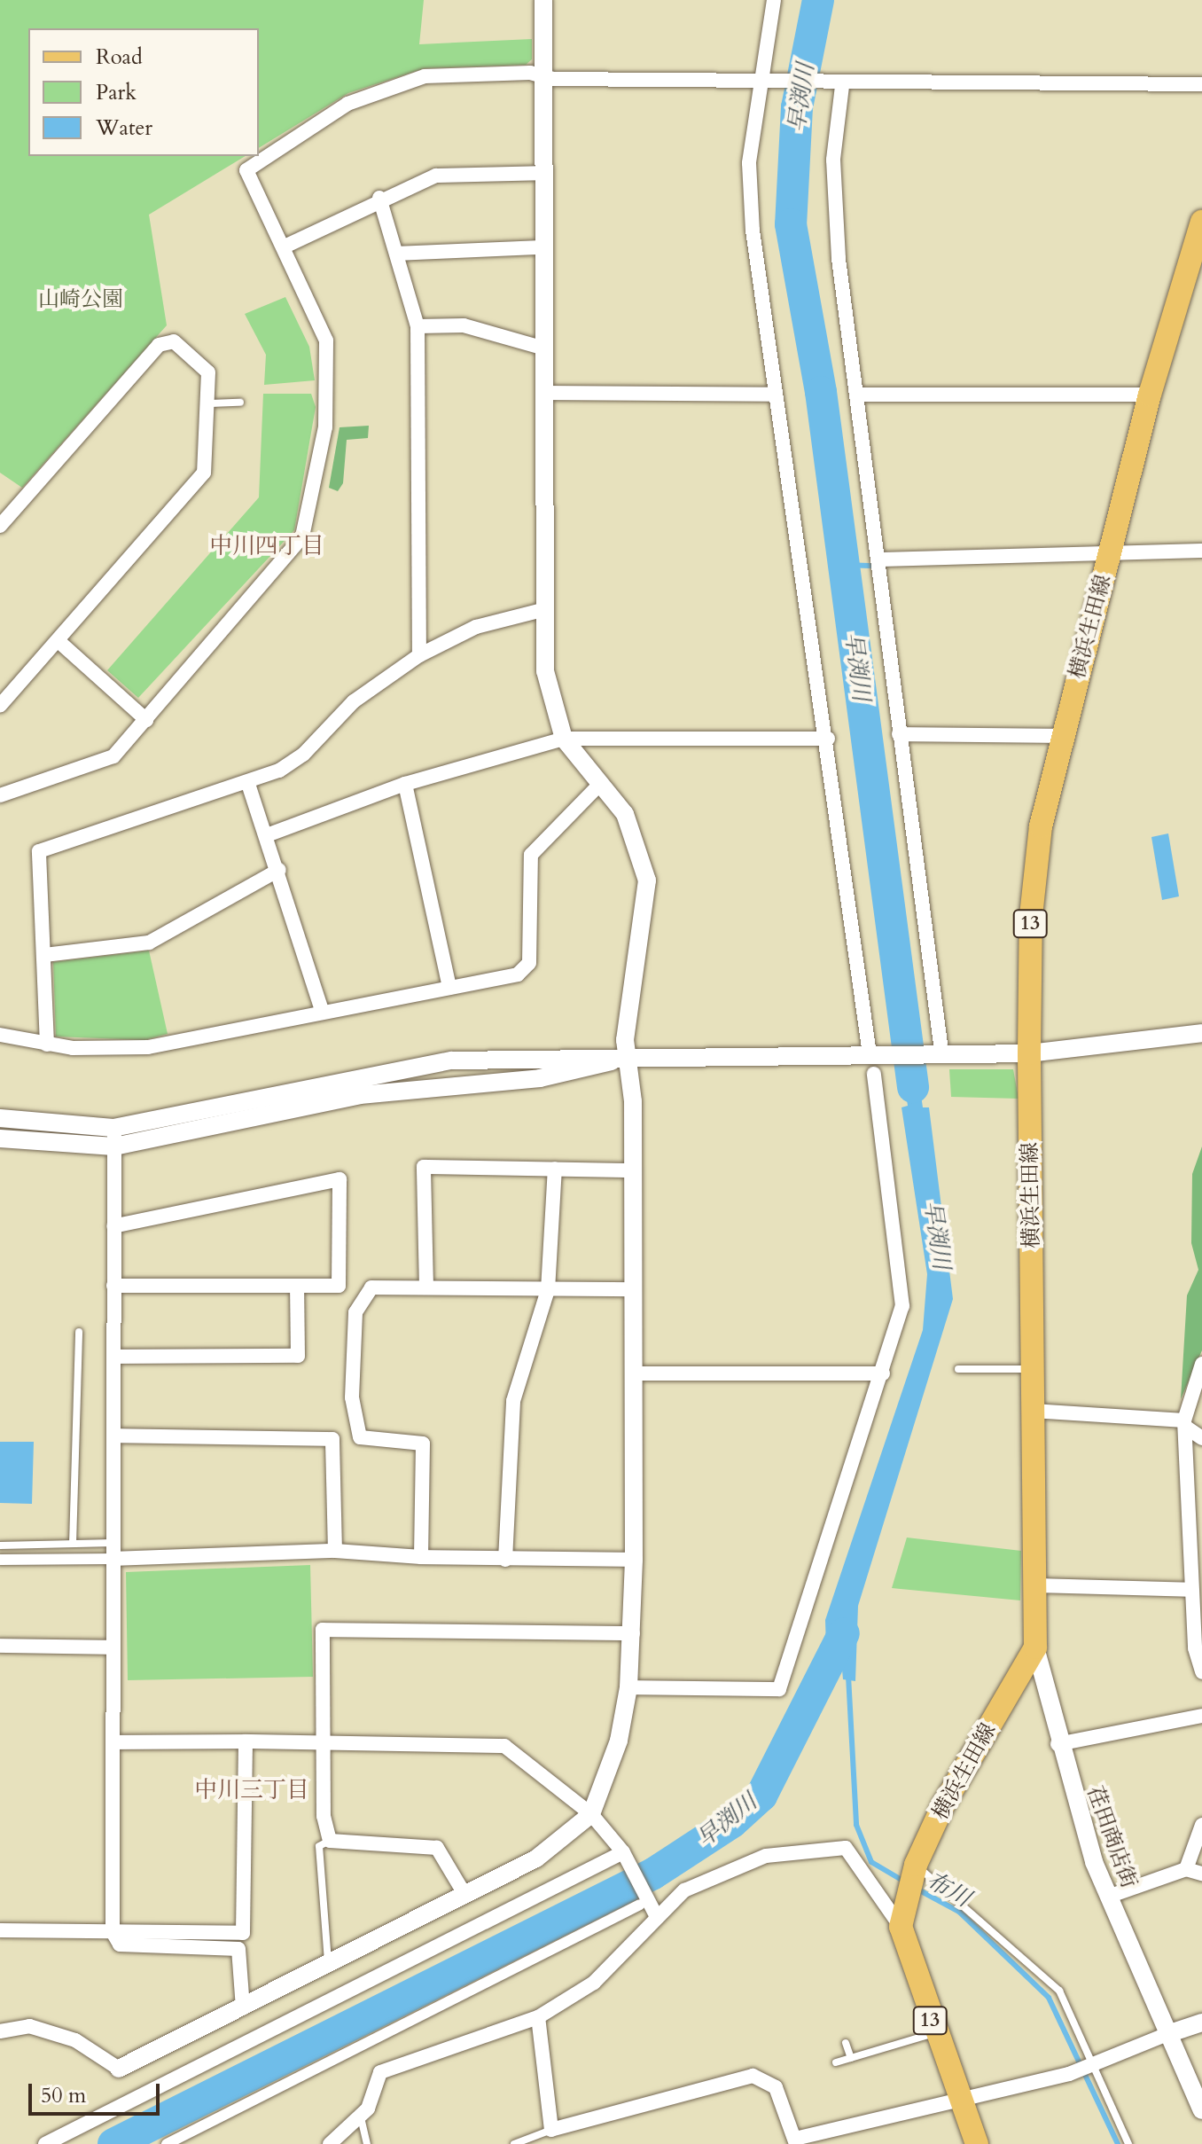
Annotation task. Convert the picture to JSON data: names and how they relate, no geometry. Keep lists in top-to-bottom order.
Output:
{
  "streets": {
    "main road": ["横浜生田線", "13"],
    "street": ["荏田商店街"]
  },
  "crossings": [
    ["横浜生田線", "荏田商店街"]
  ],
  "districts": ["中川四丁目", "中川三丁目"],
  "water": ["早渕川", "布川"],
  "parks": ["山崎公園"],
  "legend": ["Road", "Park", "Water"],
  "scale_bar": "50 m"
}
